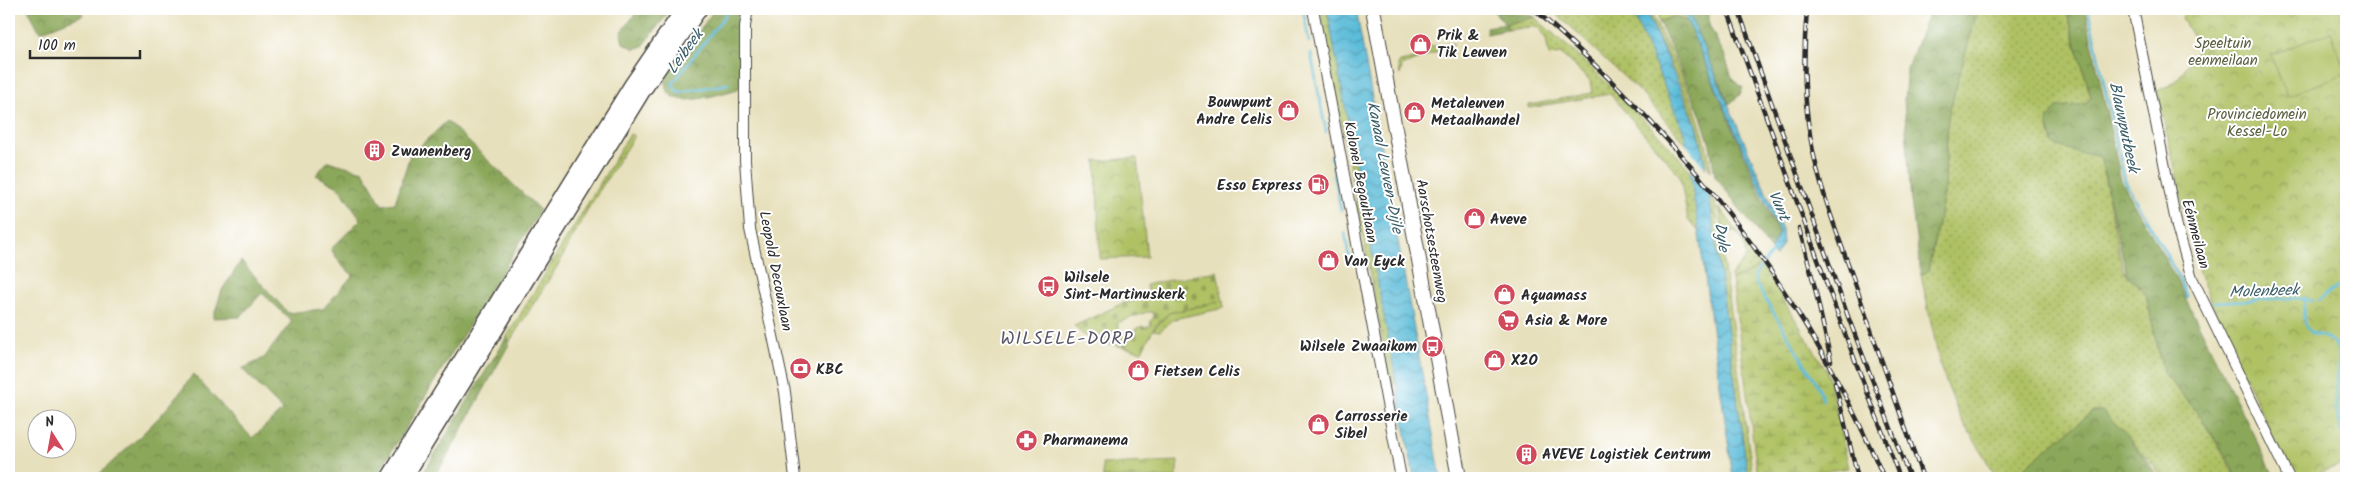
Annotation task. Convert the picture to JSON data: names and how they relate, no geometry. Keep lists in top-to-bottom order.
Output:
{
  "streets": {
    "main road": ["Aarschotsesteenweg"],
    "street": ["Kolonel Begaultlaan", "Eénmeilaan", "Leopold Decouxlaan"]
  },
  "districts": ["WILSELE-DORP"],
  "water": [
    "Leibeek",
    "Blauwputbeek",
    "Kanaal Leuven-Dijle",
    "Vunt",
    "Dyle",
    "Molenbeek"
  ],
  "parks": ["Speeltuin eenmeilaan", "Provinciedomein Kessel-Lo"],
  "places": {
    "shop": [
      "Prik & Tik Leuven",
      "Bouwpunt Andre Celis",
      "Metaleuven Metaalhandel",
      "Aveve",
      "Van Eyck",
      "Aquamass",
      "X2O",
      "Fietsen Celis",
      "Carrosserie Sibel"
    ],
    "building": ["Zwanenberg", "AVEVE Logistiek Centrum"],
    "fuel station": ["Esso Express"],
    "bus stop": ["Wilsele Sint-Martinuskerk", "Wilsele Zwaaikom"],
    "supermarket": ["Asia & More"],
    "bank": ["KBC"],
    "pharmacy": ["Pharmanema"]
  },
  "scale_bar": "100 m",
  "north": "top"
}
